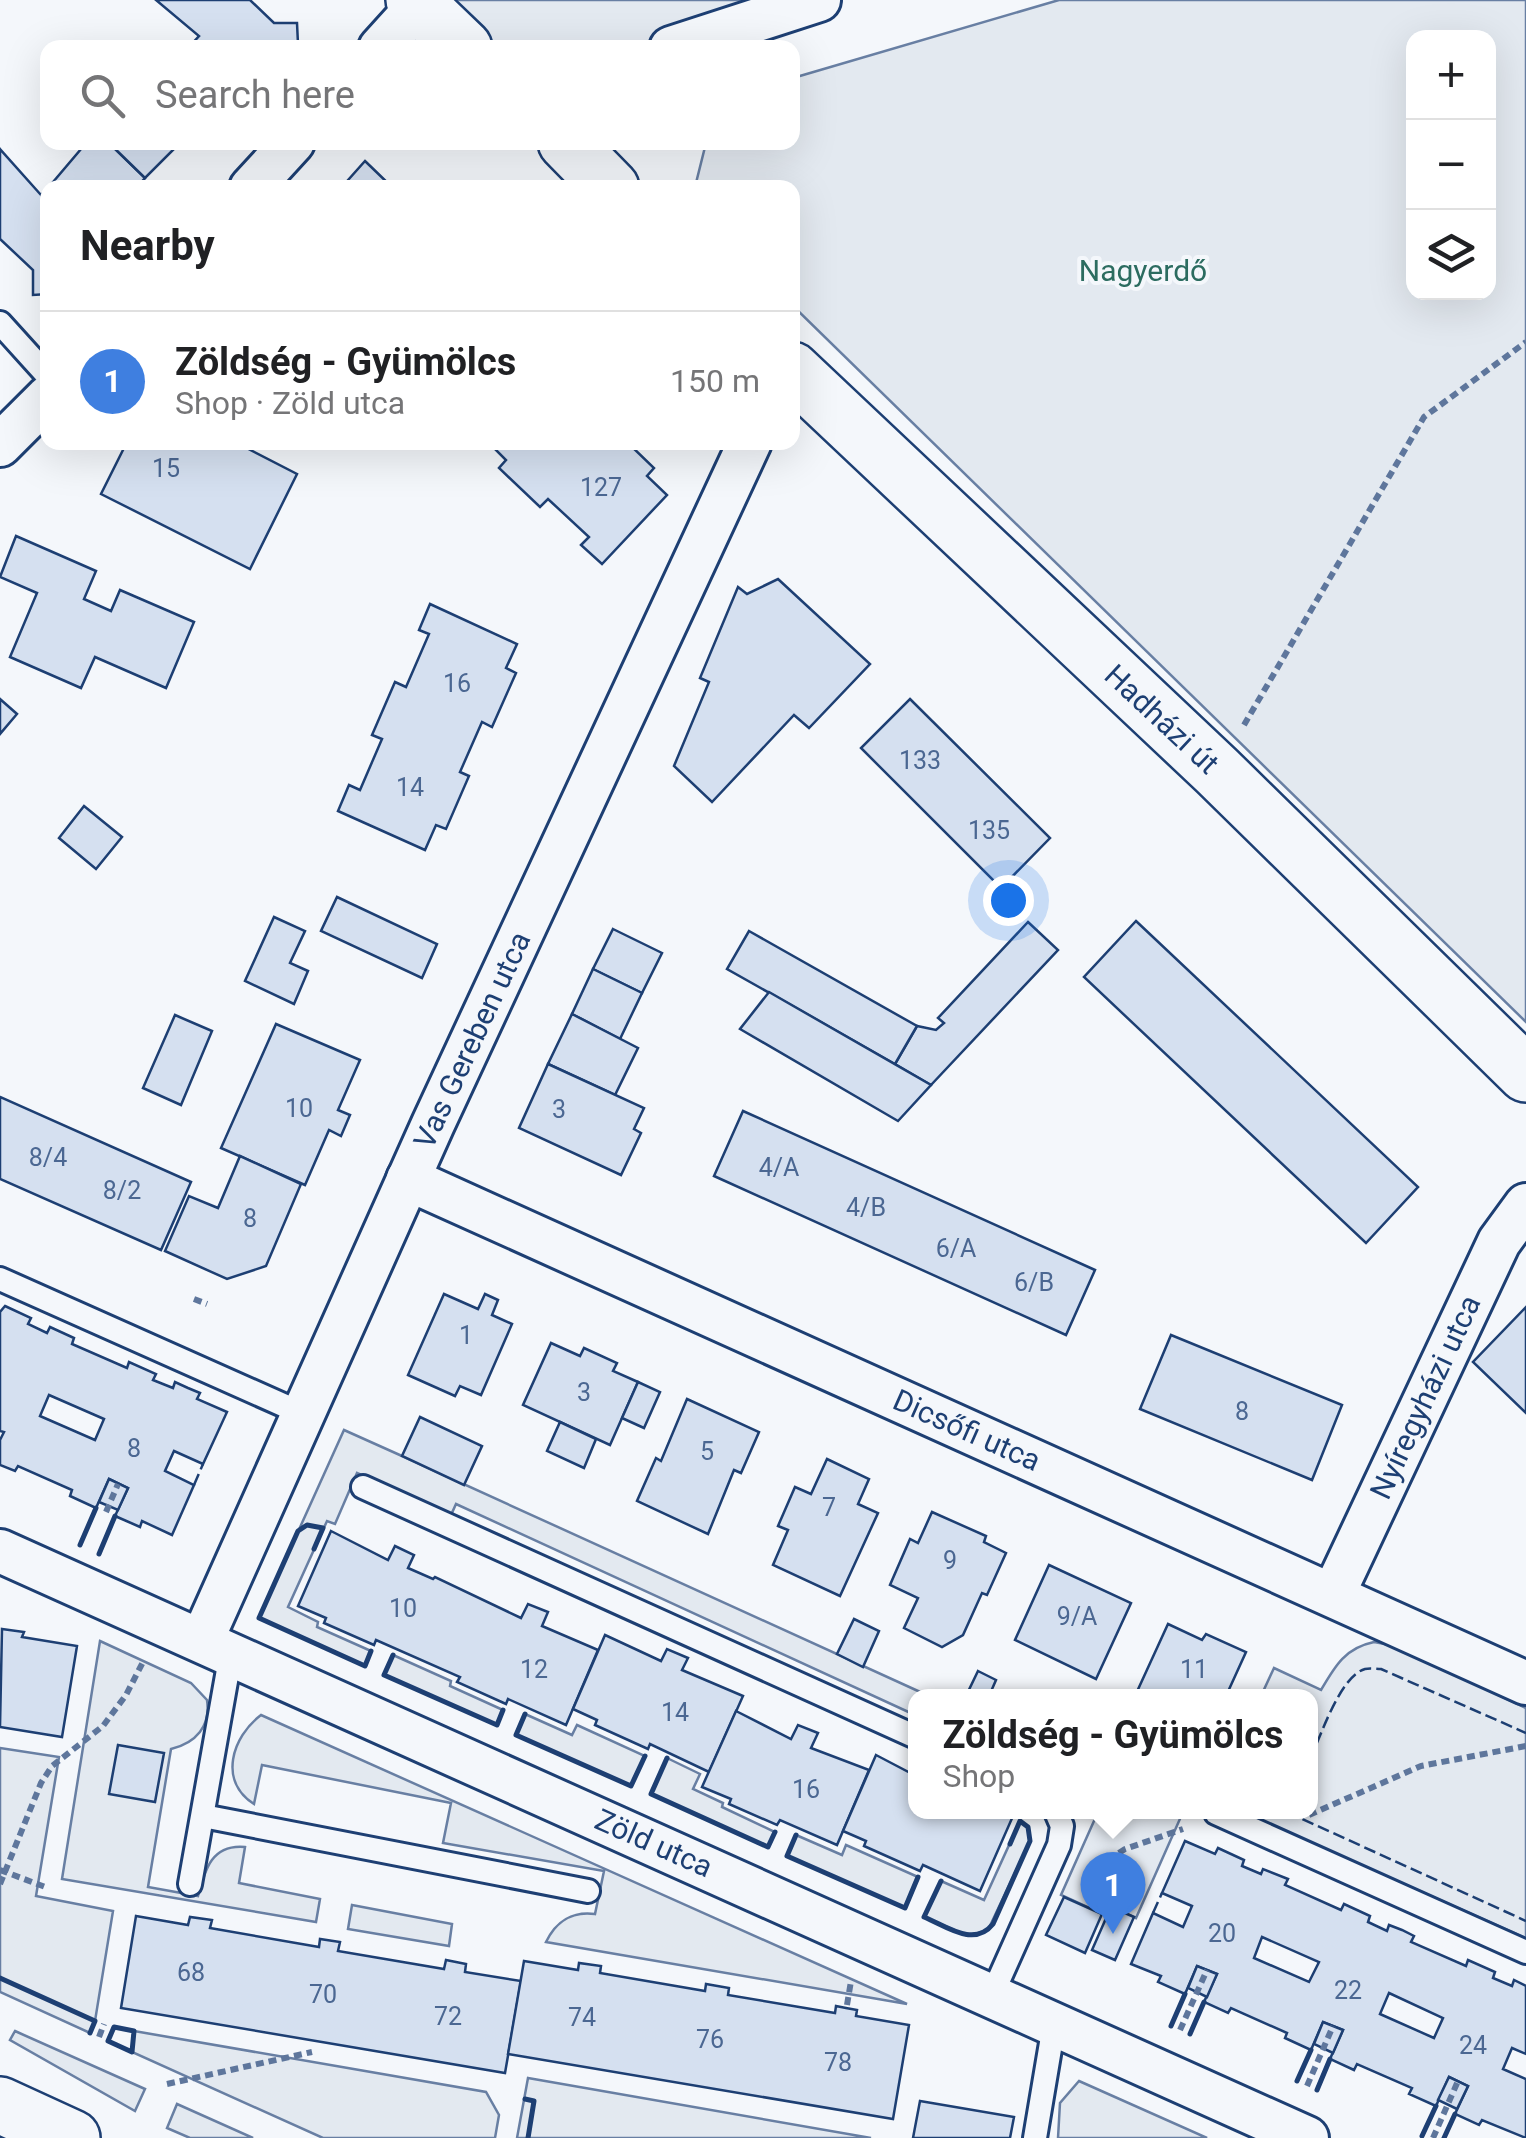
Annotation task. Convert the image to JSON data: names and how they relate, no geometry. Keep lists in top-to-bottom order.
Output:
{
  "streets": {
    "street": [
      "Hadházi út",
      "Vas Gereben utca",
      "Nyíregyházi utca",
      "Dicsőfi utca",
      "Zöld utca"
    ]
  },
  "crossings": [
    ["Vas Gereben utca", "Dicsőfi utca"],
    ["Vas Gereben utca", "Zöld utca"],
    ["Nyíregyházi utca", "Dicsőfi utca"]
  ],
  "parks": ["Nagyerdő"],
  "house_numbers": [
    "15",
    "127",
    "16",
    "133",
    "14",
    "135",
    "10",
    "3",
    "8/4",
    "4/A",
    "8/2",
    "4/B",
    "8",
    "6/A",
    "6/B",
    "1",
    "3",
    "8",
    "8",
    "5",
    "7",
    "9",
    "10",
    "9/A",
    "12",
    "11",
    "14",
    "16",
    "20",
    "68",
    "22",
    "70",
    "72",
    "74",
    "76",
    "24",
    "78"
  ],
  "page": {
    "map_buttons": ["+", "−"],
    "search": "Search here",
    "heading": "Nearby",
    "list": [
      {
        "mark": "1",
        "name": "Zöldség - Gyümölcs",
        "note": "Shop · Zöld utca",
        "value": "150 m"
      }
    ],
    "popup": ["Zöldség - Gyümölcs", "Shop"],
    "pins": "1"
  }
}
